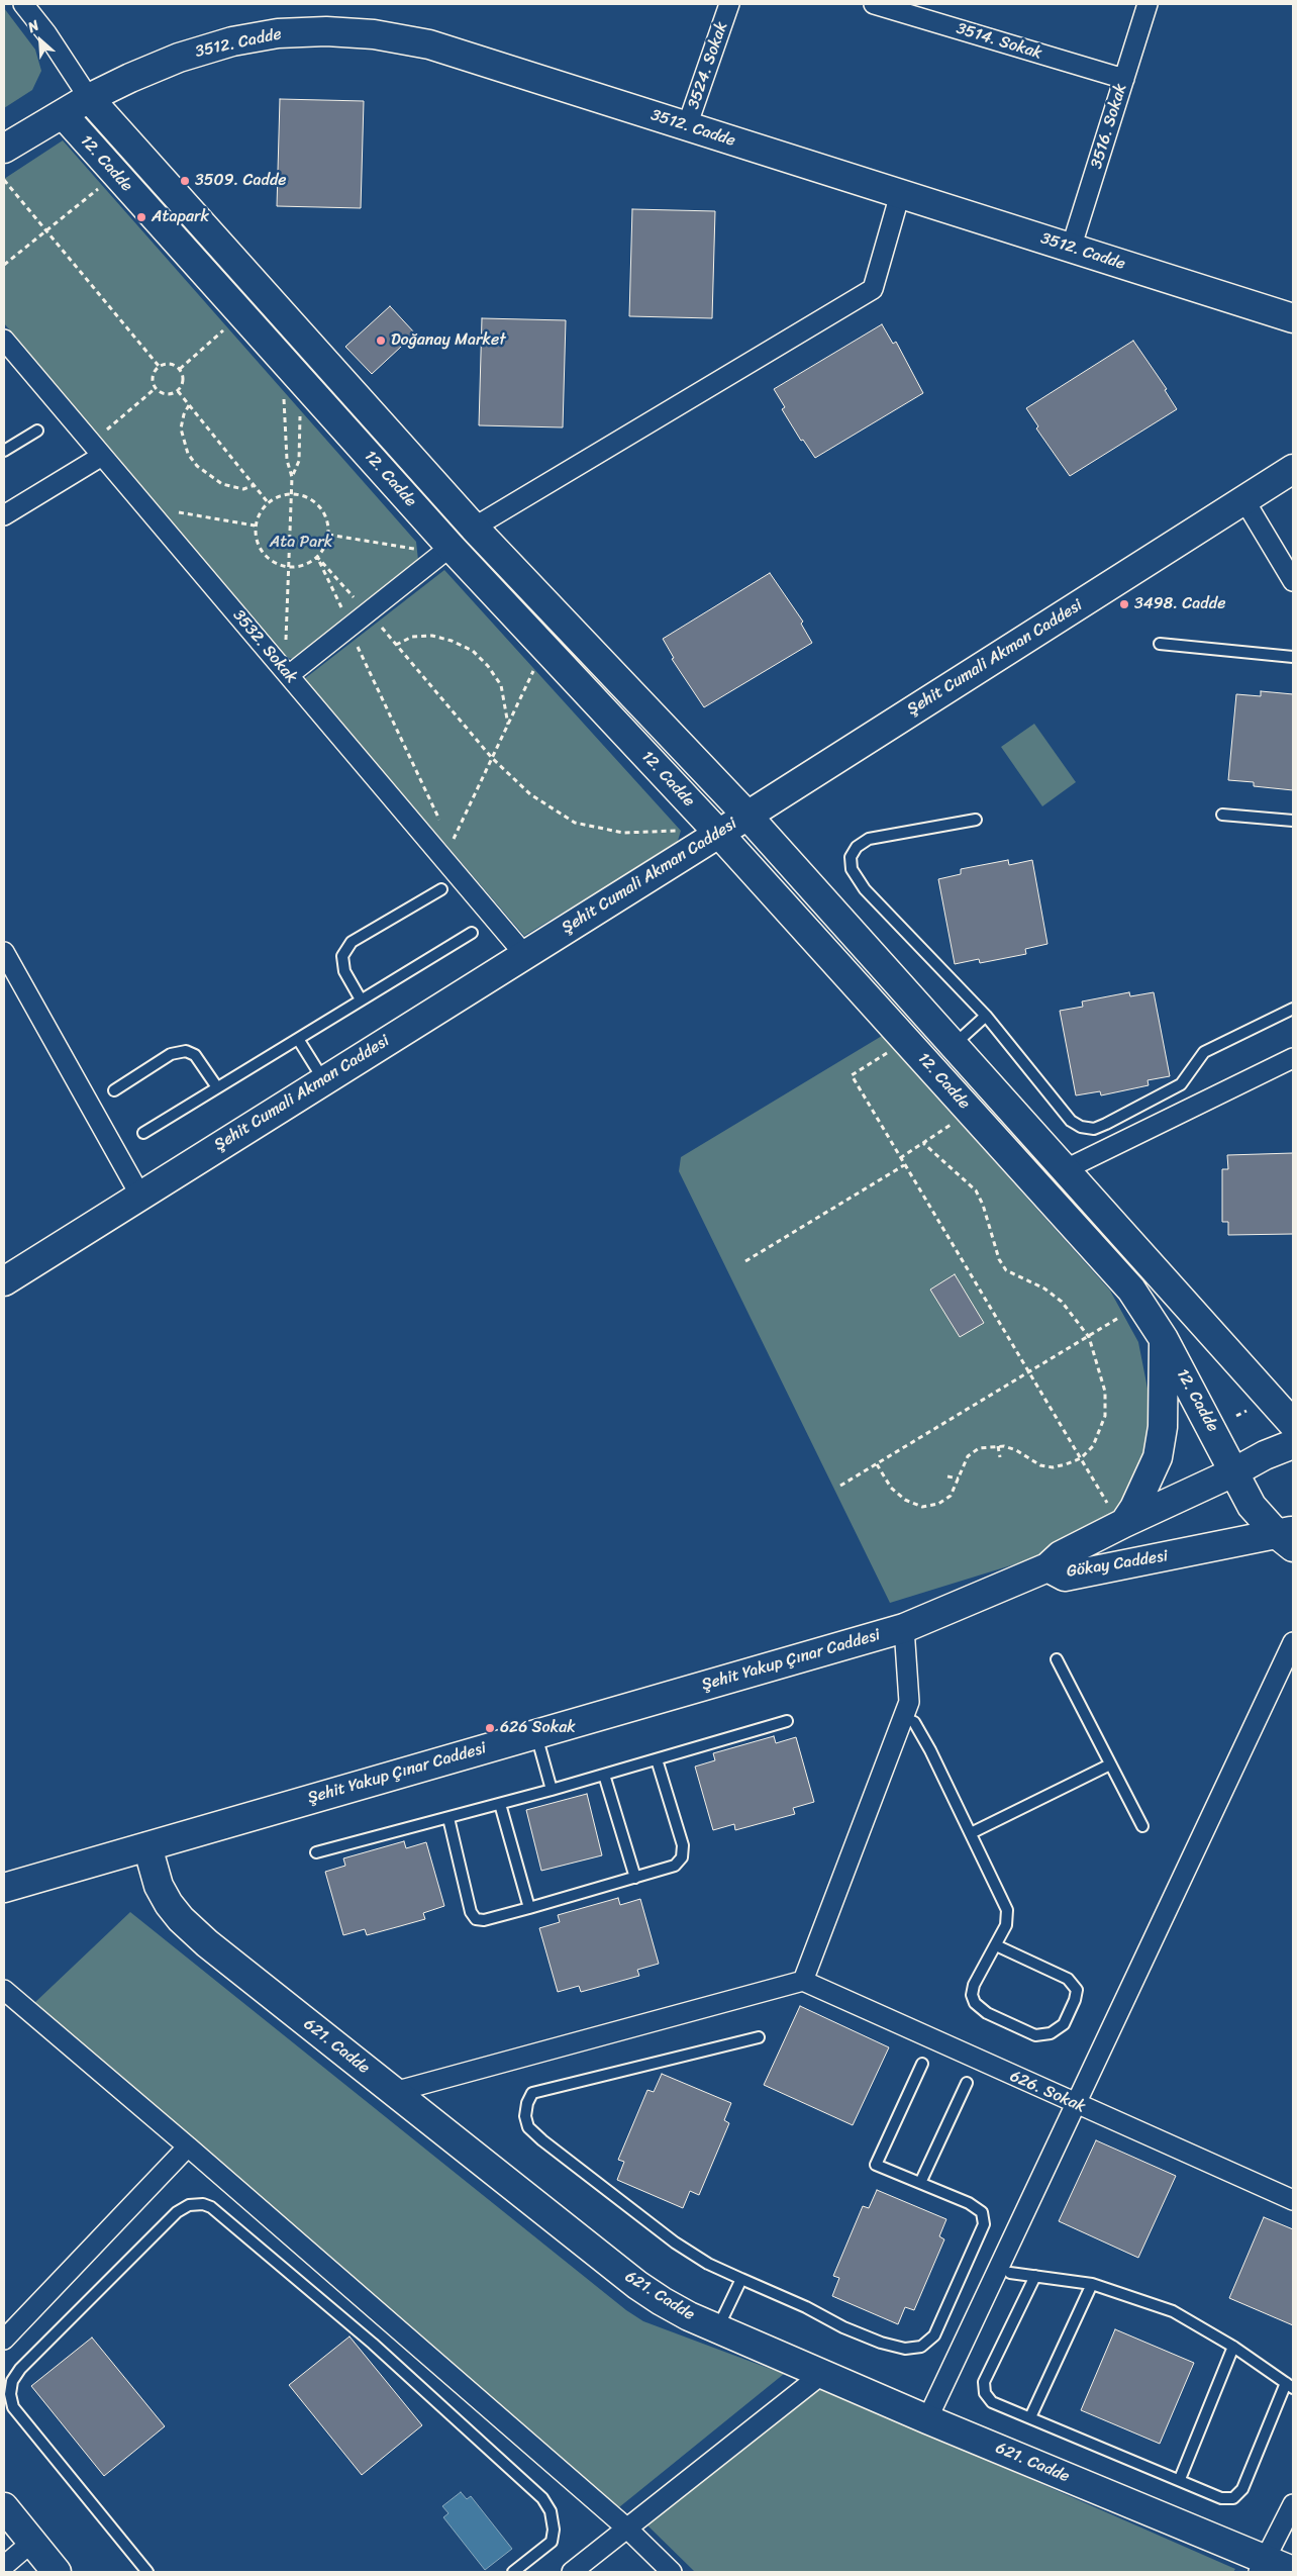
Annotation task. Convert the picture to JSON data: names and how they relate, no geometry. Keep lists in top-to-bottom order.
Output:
{
  "streets": {
    "main road": [
      "3512. Cadde",
      "12. Cadde",
      "Şehit Cumali Akman Caddesi",
      "Gökay Caddesi",
      "Şehit Yakup Çınar Caddesi",
      "621. Cadde"
    ],
    "street": [
      "3514. Sokak",
      "3524. Sokak",
      "3516. Sokak",
      "3532. Sokak",
      "626. Sokak"
    ]
  },
  "crossings": [
    ["3514. Sokak", "3516. Sokak"],
    ["3512. Cadde", "3524. Sokak"],
    ["3512. Cadde", "3516. Sokak"],
    ["3512. Cadde", "12. Cadde"],
    ["12. Cadde", "Şehit Cumali Akman Caddesi"],
    ["12. Cadde", "Gökay Caddesi"],
    ["3532. Sokak", "Şehit Cumali Akman Caddesi"],
    ["Gökay Caddesi", "Şehit Yakup Çınar Caddesi"],
    ["Şehit Yakup Çınar Caddesi", "621. Cadde"]
  ],
  "parks": ["Ata Park"],
  "places": [
    "3509. Cadde",
    "Atapark",
    "Doğanay Market",
    "3498. Cadde",
    "626 Sokak"
  ],
  "north": "top left"
}
